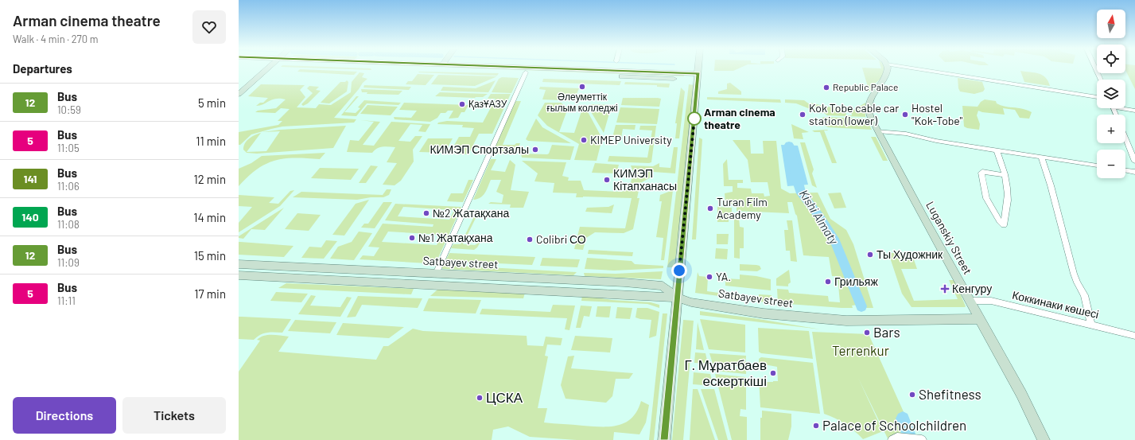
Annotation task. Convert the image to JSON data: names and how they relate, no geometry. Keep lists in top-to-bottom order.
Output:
{
  "streets": {
    "main road": ["Luganskiy Street", "Satbayev street"],
    "street": ["Коккинаки көшесі"]
  },
  "crossings": [
    ["Luganskiy Street", "Satbayev street"],
    ["Luganskiy Street", "Коккинаки көшесі"]
  ],
  "water": ["Kіshі Almaty"],
  "parks": ["Terrenkur"],
  "places": {
    "other": [
      "Әлеуметтік ғылым колледжі",
      "Republic Palace",
      "ҚазҰАЗУ",
      "Kok Tobe cable car station (lower)",
      "Hostel \"Kok-Tobe\"",
      "Arman cinema theatre",
      "KIMEP University",
      "КИМЭП Спортзалы",
      "КИМЭП Кітапханасы",
      "Turan Film Academy",
      "№2 Жатақхана",
      "№1 Жатақхана",
      "Colibri СО",
      "Ты Художник",
      "YA.",
      "Грильяж",
      "Bars",
      "Г. Мұратбаев ескерткіші",
      "Shefitness",
      "ЦСКА",
      "Palace of Schoolchildren"
    ],
    "health": ["Кенгуру"]
  },
  "lines": ["bus line 12"],
  "north": "top",
  "page": {
    "heading": [
      ["Arman cinema theatre", "Walk · 4 min · 270 m"],
      "Departures"
    ],
    "map_buttons": ["+", "−"],
    "list": [
      {
        "mark": "12",
        "name": "Bus",
        "note": "10:59",
        "value": "5 min"
      },
      {
        "mark": "5",
        "name": "Bus",
        "note": "11:05",
        "value": "11 min"
      },
      {
        "mark": "141",
        "name": "Bus",
        "note": "11:06",
        "value": "12 min"
      },
      {
        "mark": "140",
        "name": "Bus",
        "note": "11:08",
        "value": "14 min"
      },
      {
        "mark": "12",
        "name": "Bus",
        "note": "11:09",
        "value": "15 min"
      },
      {
        "mark": "5",
        "name": "Bus",
        "note": "11:11",
        "value": "17 min"
      }
    ],
    "buttons": ["Directions", "Tickets"]
  }
}
